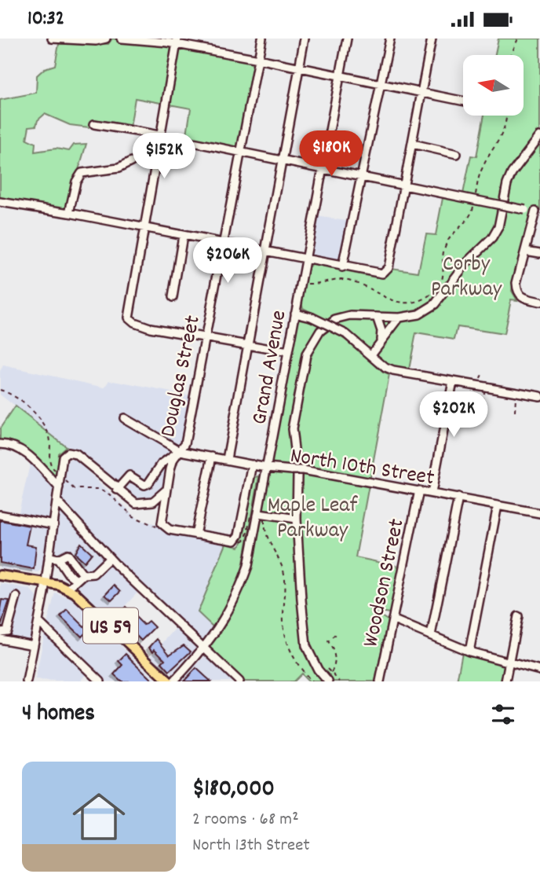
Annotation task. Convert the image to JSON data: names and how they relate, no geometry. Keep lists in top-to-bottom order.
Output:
{
  "streets": {
    "main road": ["US 59"],
    "street": [
      "Grand Avenue",
      "Douglas Street",
      "North 10th Street",
      "Woodson Street"
    ]
  },
  "crossings": [
    ["Grand Avenue", "North 10th Street"],
    ["Douglas Street", "North 10th Street"],
    ["North 10th Street", "Woodson Street"]
  ],
  "parks": ["Corby Parkway", "Maple Leaf Parkway"],
  "north": "left",
  "page": {
    "status": "10:32",
    "price": [
      "$180K",
      "$152K",
      "$206K",
      "$202K"
    ],
    "heading": "4 homes",
    "list": [
      {
        "name": "$180,000",
        "note": "2 rooms · 68 m² · North 13th Street"
      }
    ]
  }
}
